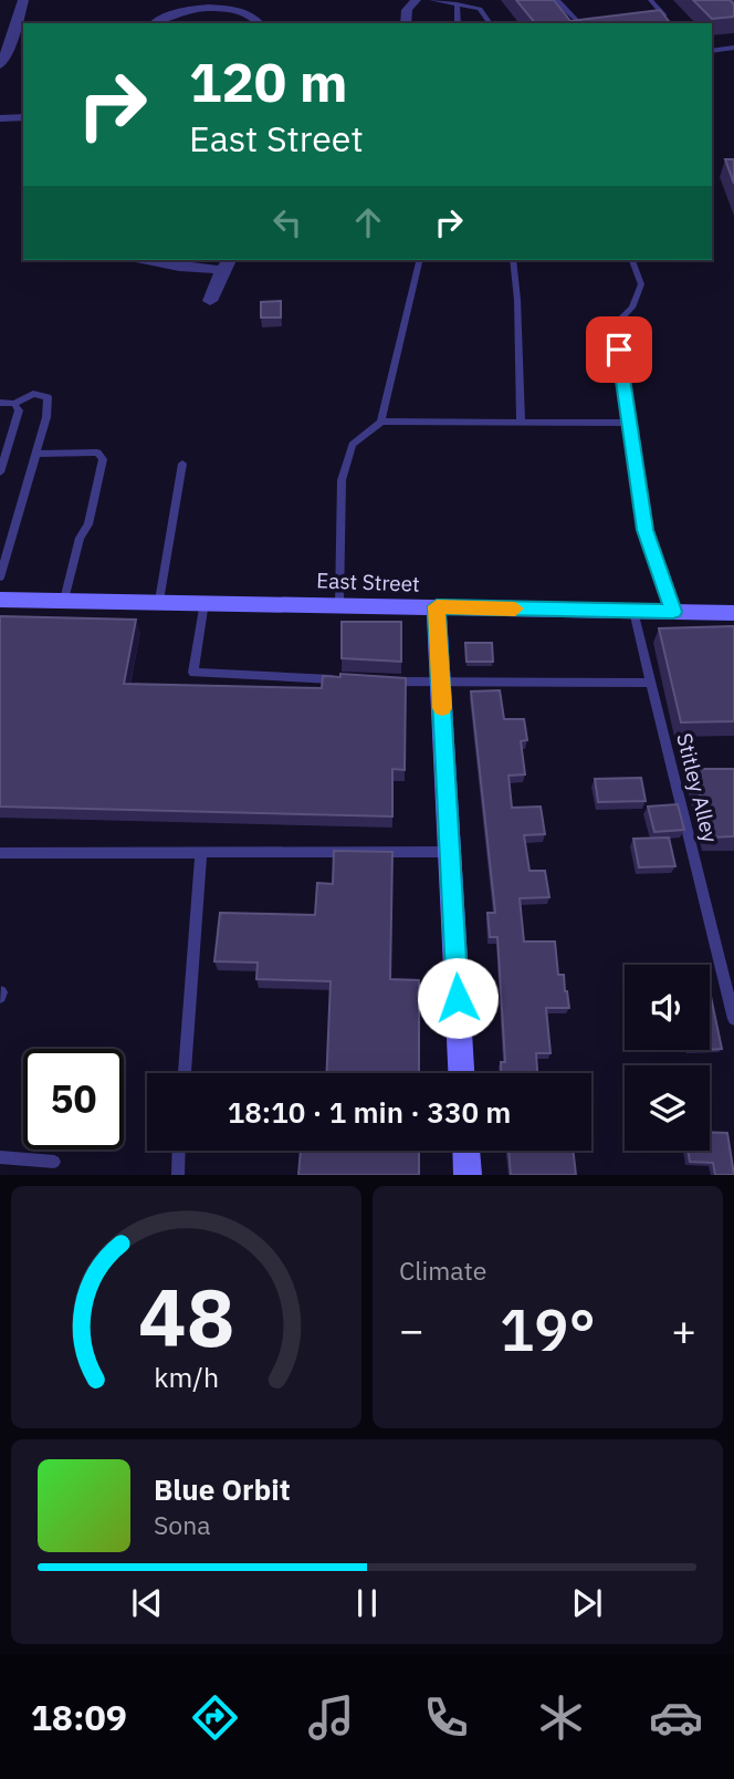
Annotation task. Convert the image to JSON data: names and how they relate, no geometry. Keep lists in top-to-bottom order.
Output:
{
  "streets": {
    "main road": ["East Street"],
    "lane": ["Stitley Alley"]
  },
  "crossings": [
    ["East Street", "Stitley Alley"]
  ],
  "page": {
    "turn": ["120 m", "East Street"],
    "limit": "50",
    "trip": "18:10 · 1 min · 330 m",
    "tile": "Climate",
    "heat": ["−", "19°", "+"],
    "song": ["Blue Orbit", "Sona"],
    "tabs": "18:09",
    "gauge": ["48", "km/h"]
  }
}
